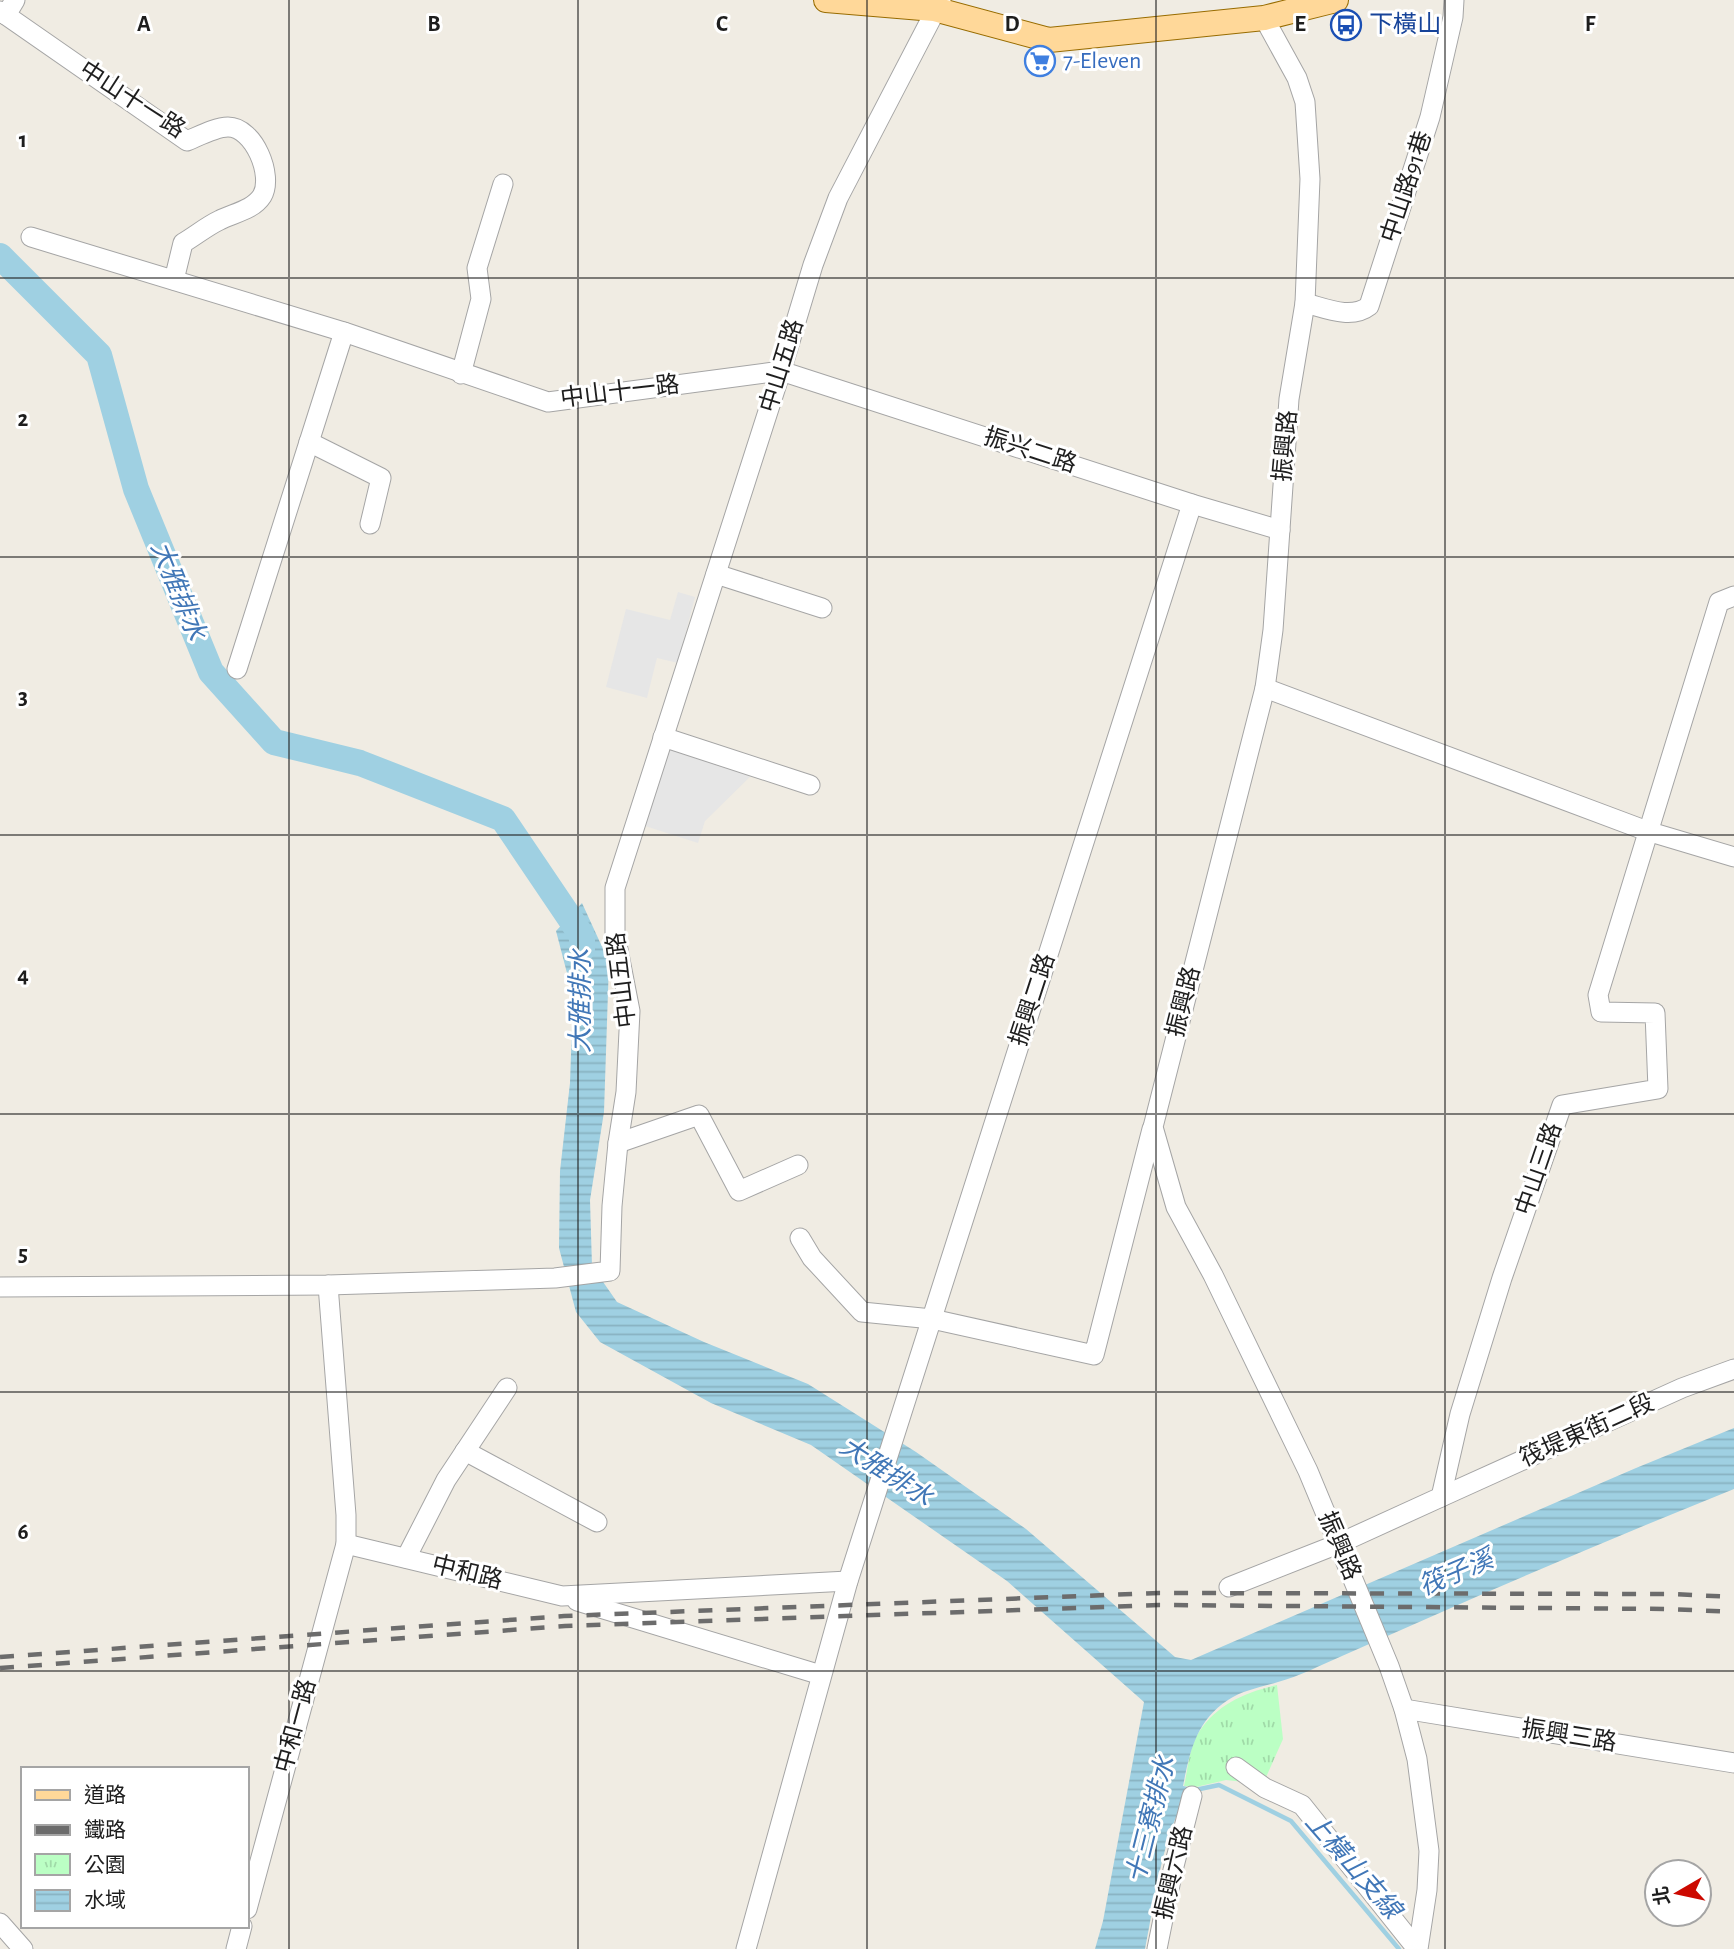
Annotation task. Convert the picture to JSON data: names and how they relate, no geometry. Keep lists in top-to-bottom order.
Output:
{
  "streets": {
    "street": [
      "中山十一路",
      "中山路91巷",
      "中山五路",
      "振興路",
      "振兴二路",
      "振興二路",
      "中山三路",
      "筏堤東街二段",
      "中和路",
      "中和一路",
      "振興三路",
      "振興六路"
    ]
  },
  "crossings": [
    ["中山十一路", "中山五路"],
    ["中山十一路", "振兴二路"],
    ["中山路91巷", "振興路"],
    ["中山五路", "振兴二路"],
    ["振興路", "振兴二路"],
    ["振興路", "振興三路"],
    ["振兴二路", "振興二路"],
    ["振興二路", "中和路"],
    ["中山三路", "筏堤東街二段"],
    ["中和路", "中和一路"]
  ],
  "water": [
    "大雅排水",
    "筏子溪",
    "十三寮排水",
    "上橫山支線"
  ],
  "places": {
    "bus stop": ["下橫山"],
    "supermarket": ["7-Eleven"]
  },
  "legend": [
    "道路",
    "鐵路",
    "公園",
    "水域"
  ],
  "north": "left",
  "grid": {
    "columns": [
      "A",
      "B",
      "C",
      "D",
      "E",
      "F"
    ],
    "rows": [
      "1",
      "2",
      "3",
      "4",
      "5",
      "6"
    ]
  }
}
